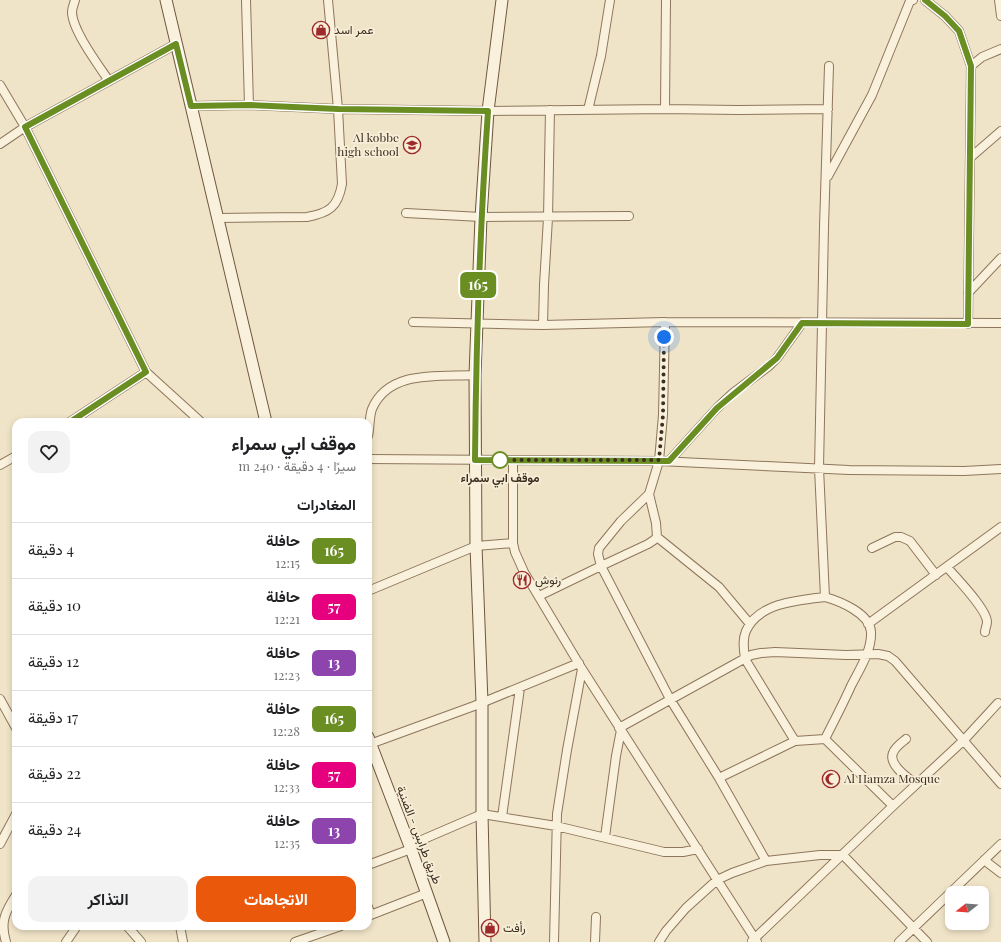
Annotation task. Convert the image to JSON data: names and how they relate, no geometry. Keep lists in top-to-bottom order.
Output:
{
  "streets": {
    "main road": ["طريق طرابس - الضنية"]
  },
  "places": {
    "shop": ["عمر اسد", "رأفت"],
    "school or university": ["Al kobbe high school"],
    "other": ["موقف ابي سمراء"],
    "restaurant": ["رنوش"],
    "mosque": ["Al Hamza Mosque"]
  },
  "lines": ["bus line 165"],
  "north": "left",
  "page": {
    "on_map": "165",
    "heading": [
      ["موقف ابي سمراء", "سيرًا · 4 دقيقة · 240 m"],
      "المغادرات"
    ],
    "list": [
      {
        "mark": "165",
        "name": "حافلة",
        "note": "12:15",
        "value": "4 دقيقة"
      },
      {
        "mark": "57",
        "name": "حافلة",
        "note": "12:21",
        "value": "10 دقيقة"
      },
      {
        "mark": "13",
        "name": "حافلة",
        "note": "12:23",
        "value": "12 دقيقة"
      },
      {
        "mark": "165",
        "name": "حافلة",
        "note": "12:28",
        "value": "17 دقيقة"
      },
      {
        "mark": "57",
        "name": "حافلة",
        "note": "12:33",
        "value": "22 دقيقة"
      },
      {
        "mark": "13",
        "name": "حافلة",
        "note": "12:35",
        "value": "24 دقيقة"
      }
    ],
    "buttons": ["الاتجاهات", "التذاكر"]
  }
}
